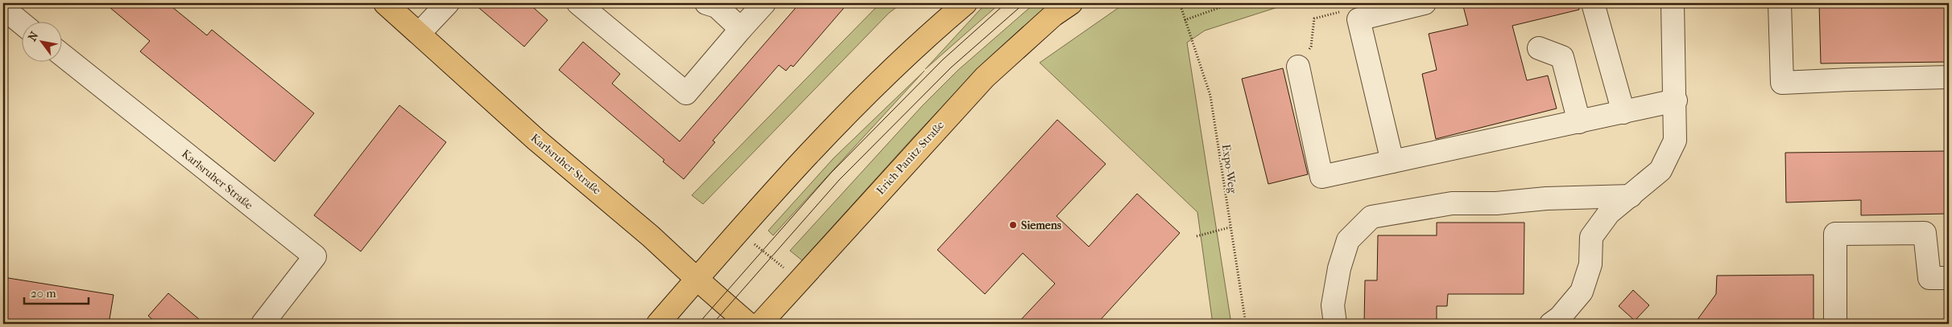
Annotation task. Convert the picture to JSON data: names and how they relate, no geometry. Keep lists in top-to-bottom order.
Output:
{
  "streets": {
    "main road": ["Erich-Panitz-Straße", "Karlsruher Straße"],
    "path": ["Expo-Weg"]
  },
  "places": ["Siemens"],
  "scale_bar": "20 m",
  "north": "top left"
}
